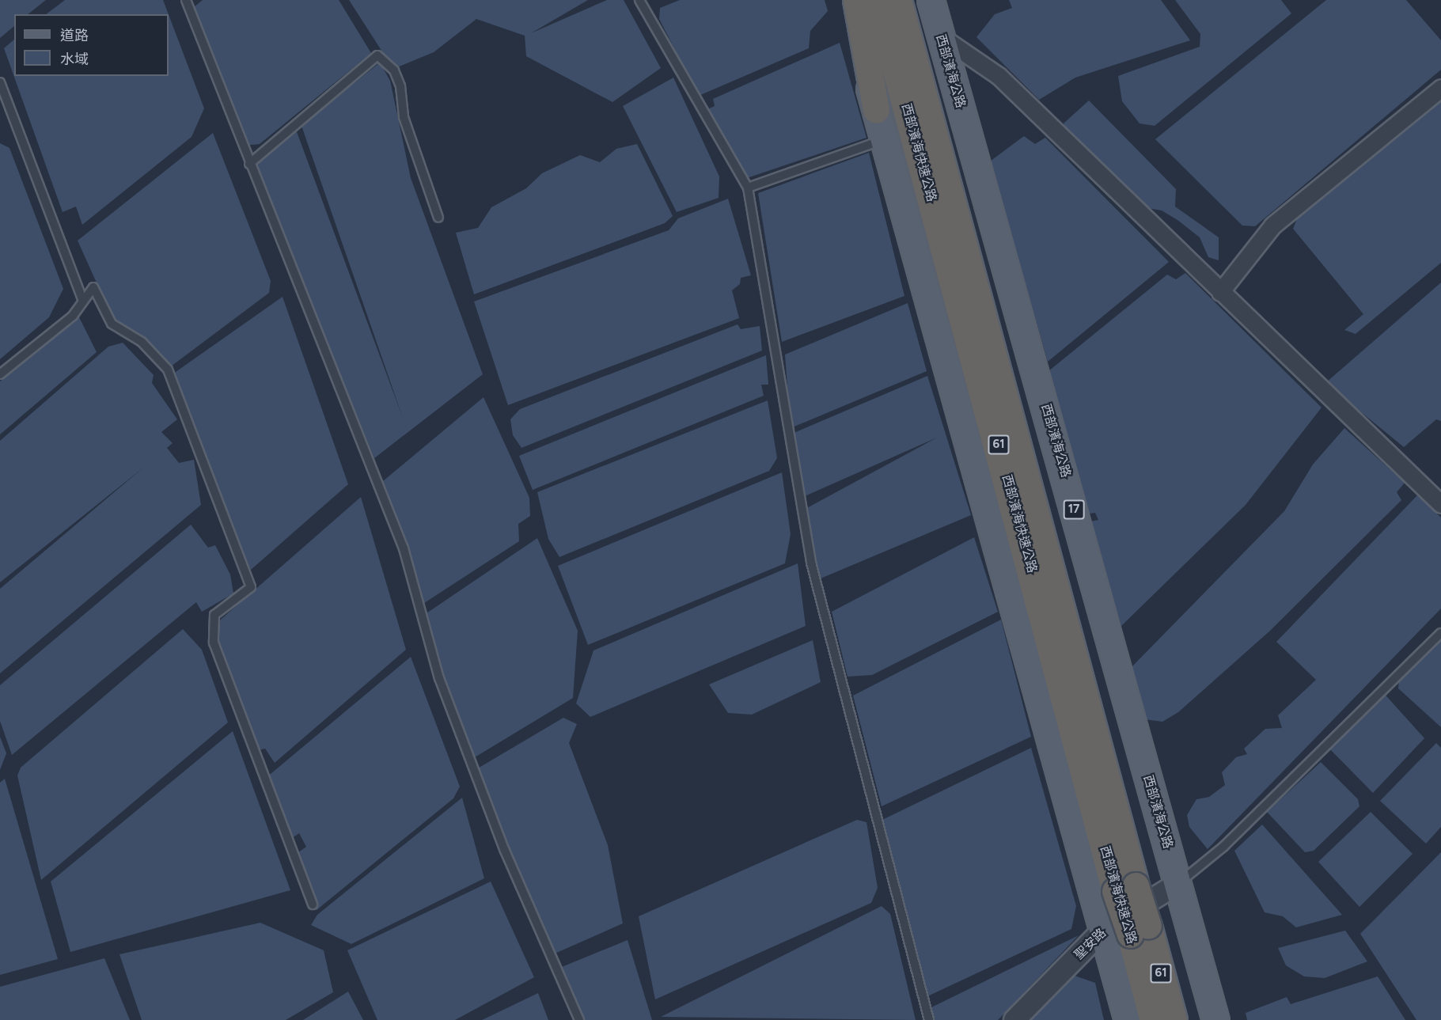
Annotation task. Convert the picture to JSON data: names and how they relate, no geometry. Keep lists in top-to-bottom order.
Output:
{
  "streets": {
    "highway": ["西部濱海快速公路", "61"],
    "main road": ["西部濱海公路", "17"],
    "street": ["聖安路"]
  },
  "crossings": [
    ["西部濱海公路", "聖安路"]
  ],
  "legend": ["道路", "水域"]
}
